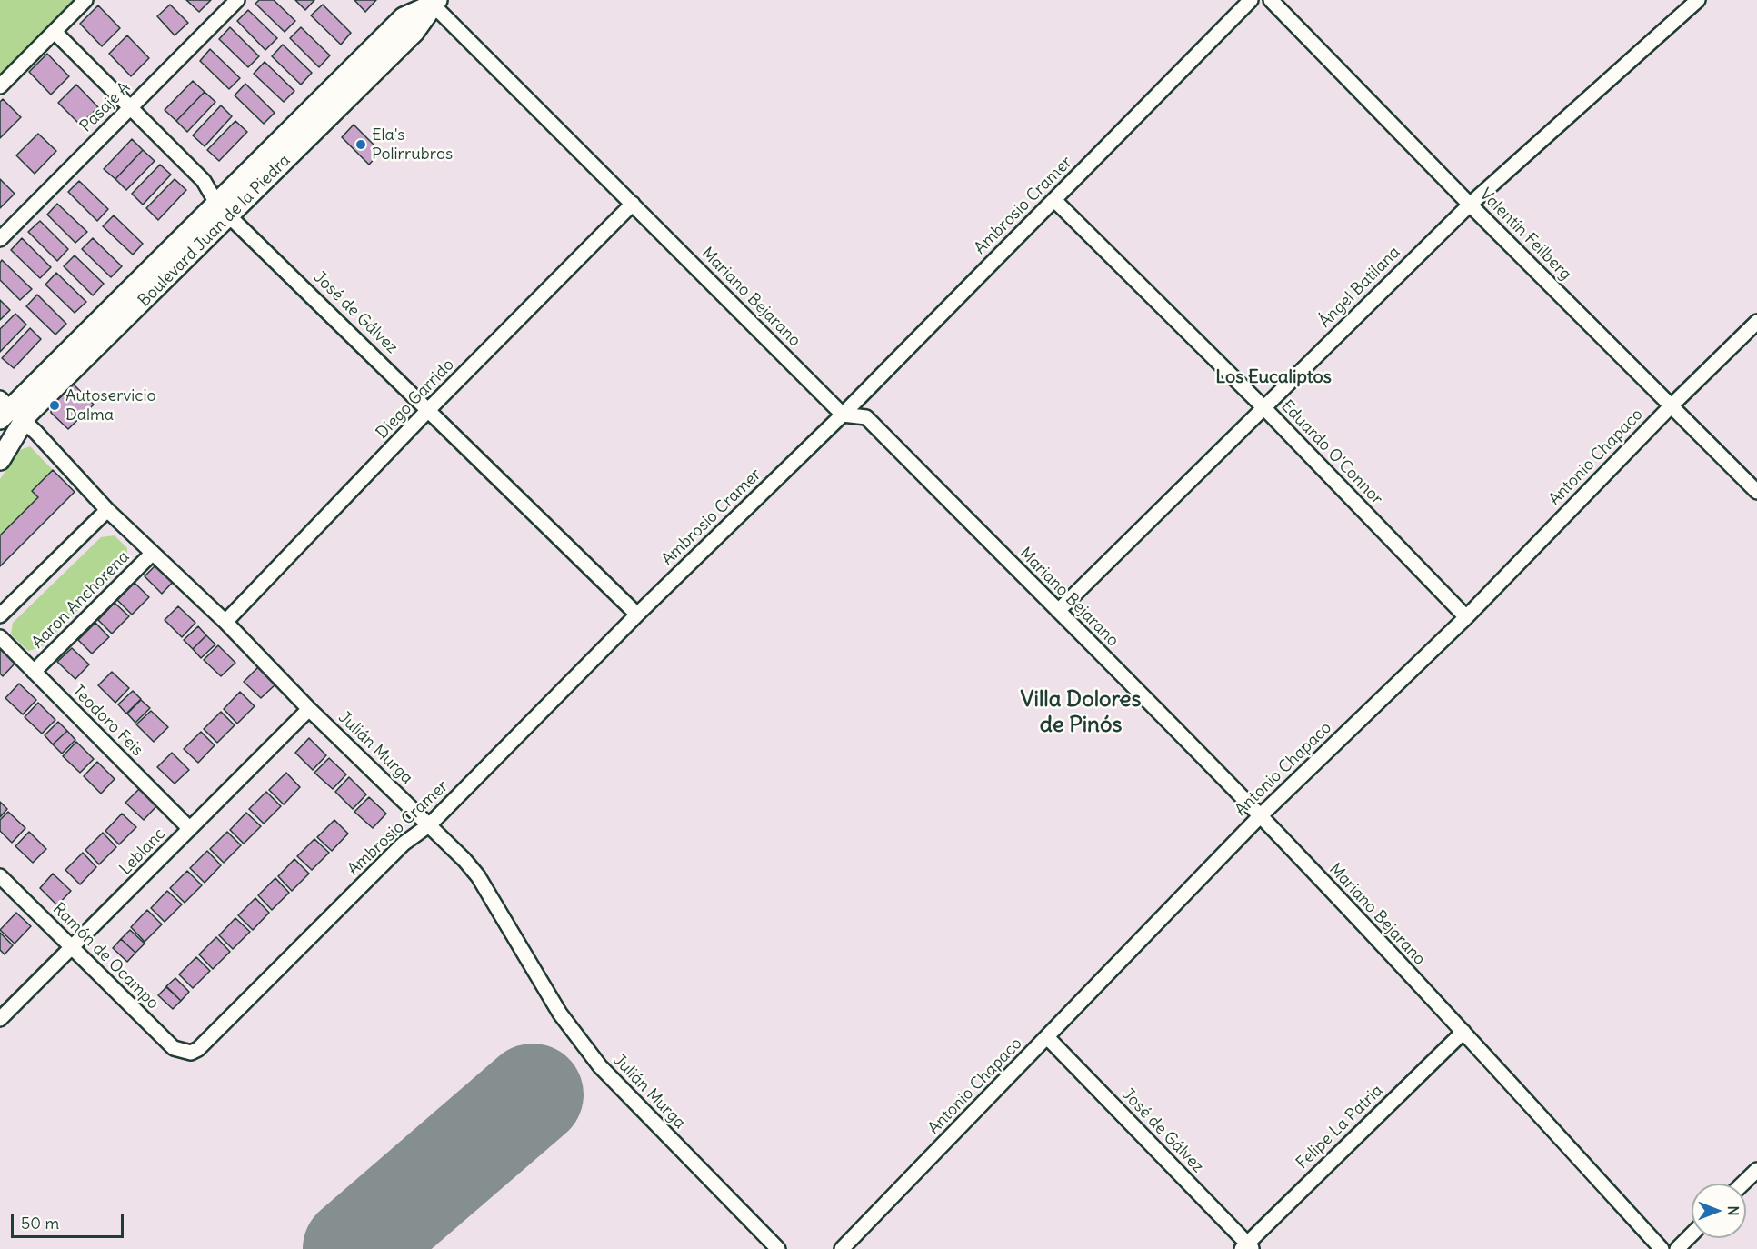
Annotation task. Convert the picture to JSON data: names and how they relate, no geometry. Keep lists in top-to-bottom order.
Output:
{
  "streets": {
    "main road": ["Boulevard Juan de la Piedra"],
    "street": [
      "Pasaje A",
      "Ambrosio Cramer",
      "Valentín Feilberg",
      "Ángel Batilana",
      "Mariano Bejarano",
      "José de Gálvez",
      "Diego Garrido",
      "Eduardo O'Connor",
      "Antonio Chapaco",
      "Aaron Anchorena",
      "Teodoro Feis",
      "Julián Murga",
      "Leblanc",
      "Ramón de Ocampo",
      "Felipe La Patria"
    ]
  },
  "crossings": [
    ["Pasaje A", "José de Gálvez"],
    ["Ambrosio Cramer", "Mariano Bejarano"],
    ["Ambrosio Cramer", "José de Gálvez"],
    ["Ambrosio Cramer", "Eduardo O'Connor"],
    ["Ambrosio Cramer", "Julián Murga"],
    ["Ambrosio Cramer", "Ramón de Ocampo"],
    ["Boulevard Juan de la Piedra", "Mariano Bejarano"],
    ["Boulevard Juan de la Piedra", "José de Gálvez"],
    ["Boulevard Juan de la Piedra", "Julián Murga"],
    ["Valentín Feilberg", "Ángel Batilana"],
    ["Valentín Feilberg", "Antonio Chapaco"],
    ["Ángel Batilana", "Mariano Bejarano"],
    ["Ángel Batilana", "Eduardo O'Connor"],
    ["Mariano Bejarano", "Diego Garrido"],
    ["Mariano Bejarano", "Antonio Chapaco"],
    ["Mariano Bejarano", "Felipe La Patria"],
    ["José de Gálvez", "Diego Garrido"],
    ["José de Gálvez", "Antonio Chapaco"],
    ["José de Gálvez", "Felipe La Patria"],
    ["Diego Garrido", "Julián Murga"],
    ["Eduardo O'Connor", "Antonio Chapaco"],
    ["Aaron Anchorena", "Teodoro Feis"],
    ["Aaron Anchorena", "Julián Murga"],
    ["Teodoro Feis", "Leblanc"],
    ["Julián Murga", "Leblanc"],
    ["Leblanc", "Ramón de Ocampo"]
  ],
  "districts": ["Los Eucaliptos", "Villa Dolores de Pinós"],
  "places": ["Ela's Polirrubros", "Autoservicio Dalma"],
  "scale_bar": "50 m",
  "north": "right"
}
